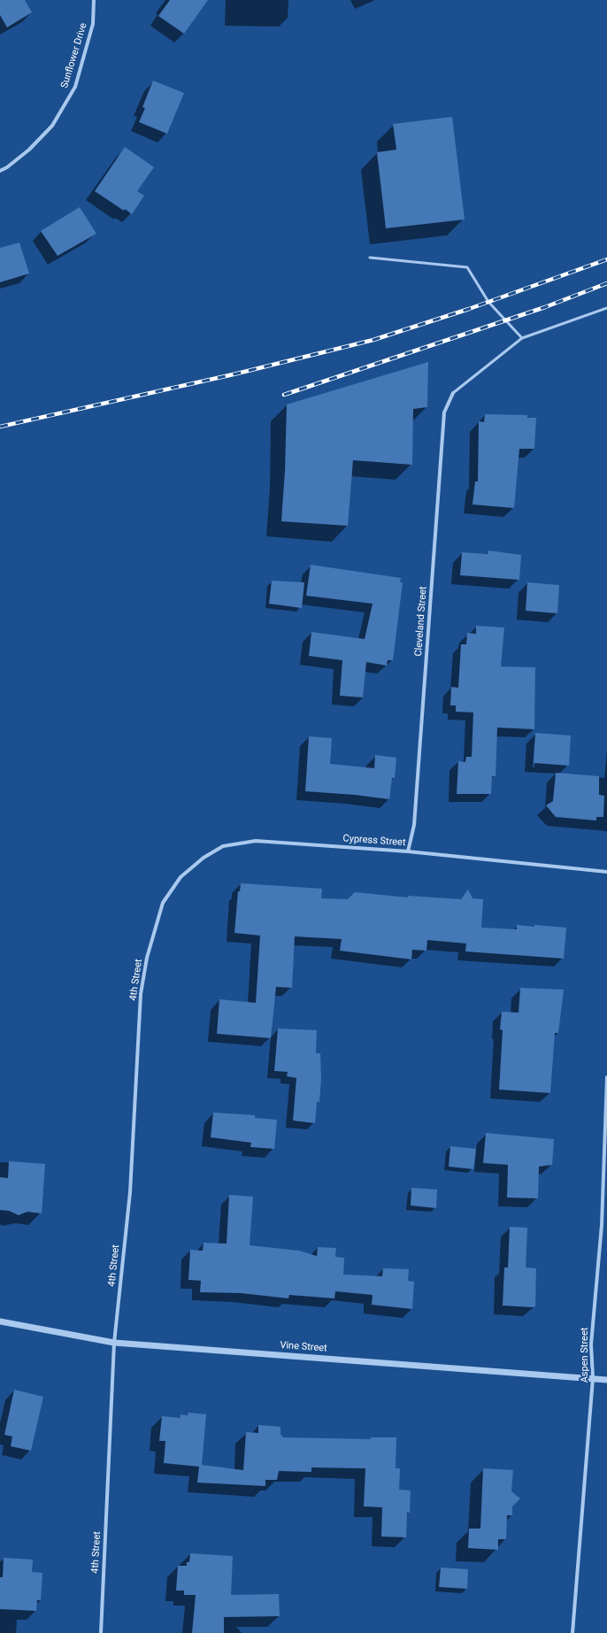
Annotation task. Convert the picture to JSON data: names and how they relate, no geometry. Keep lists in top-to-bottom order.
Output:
{
  "streets": {
    "street": [
      "Sunflower Drive",
      "Cleveland Street",
      "Cypress Street",
      "4th Street",
      "Vine Street",
      "Aspen Street"
    ]
  },
  "crossings": [
    ["Cleveland Street", "Cypress Street"],
    ["Cypress Street", "4th Street"],
    ["4th Street", "Vine Street"],
    ["Vine Street", "Aspen Street"]
  ]
}
